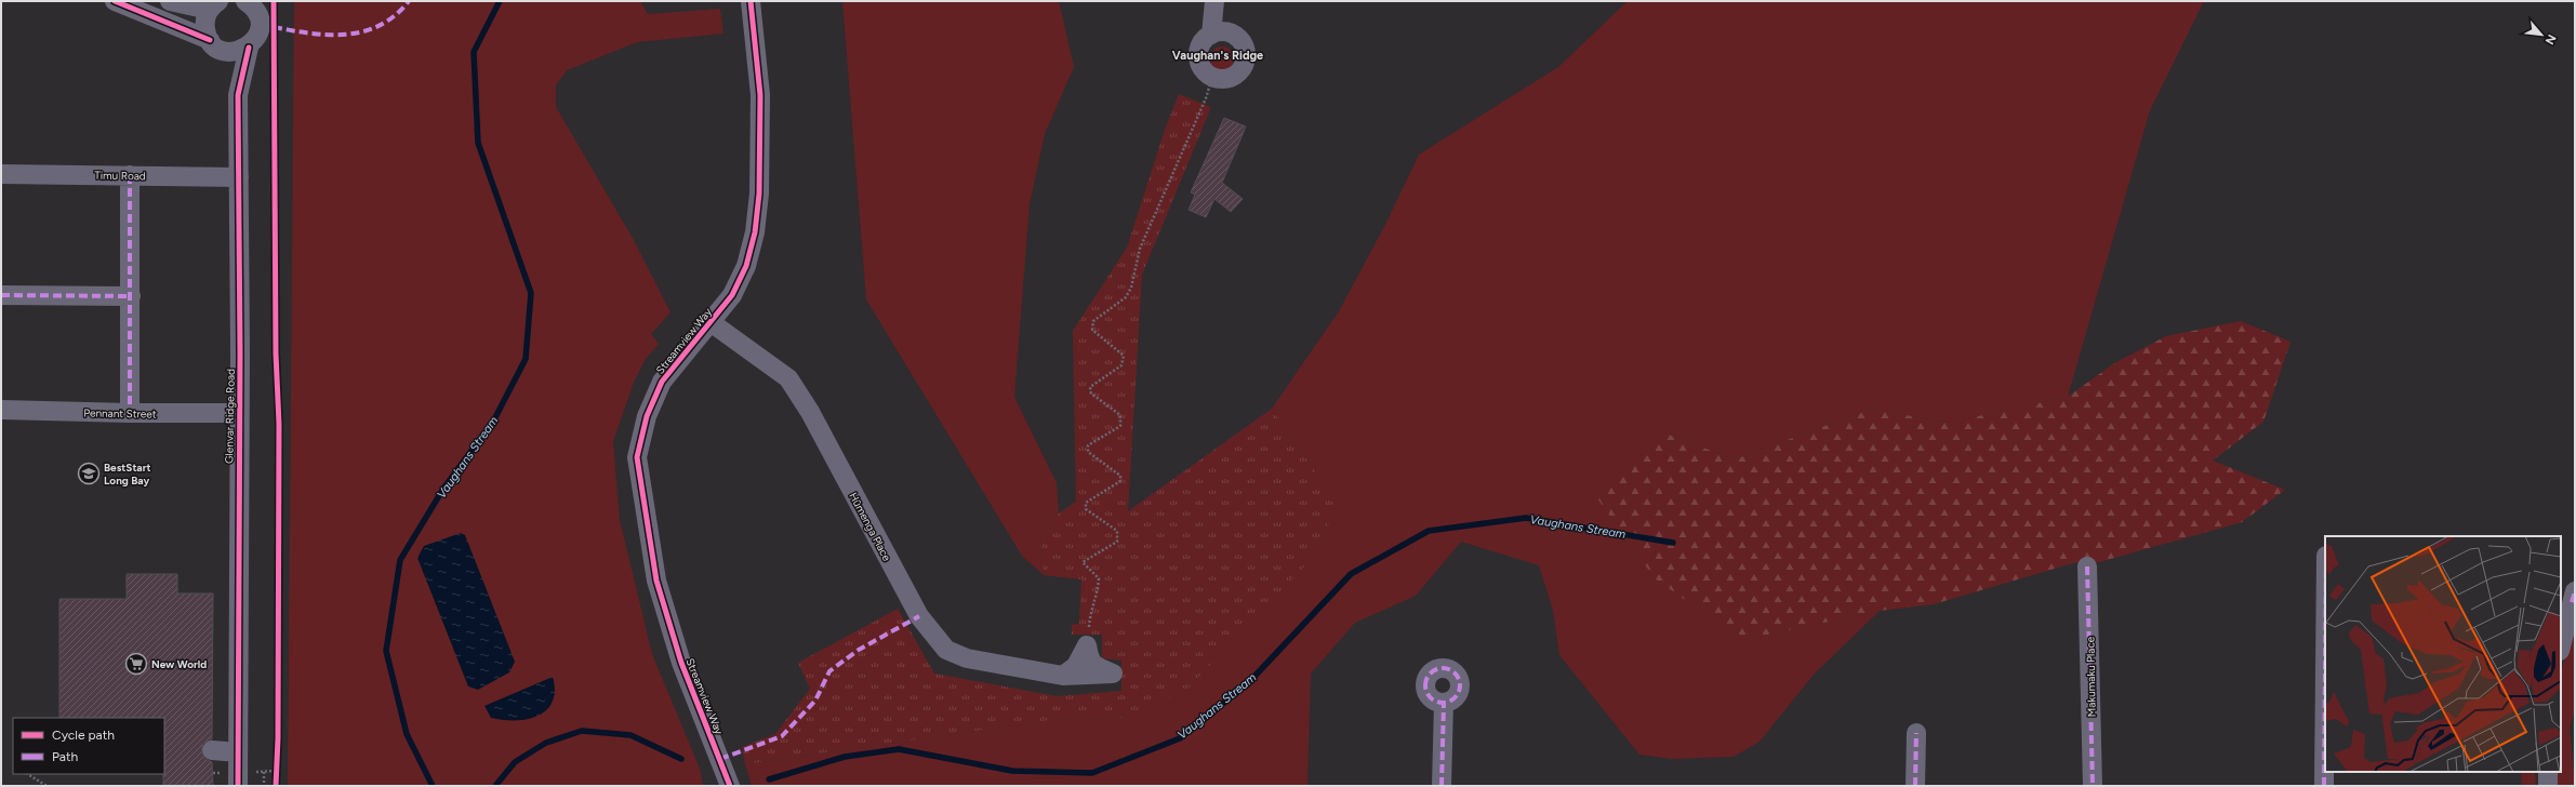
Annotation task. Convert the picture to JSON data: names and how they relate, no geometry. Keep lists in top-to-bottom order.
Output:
{
  "streets": {
    "street": [
      "Timu Road",
      "Streamview Way",
      "Pennant Street",
      "Glenvar Ridge Road",
      "Hūmenga Place",
      "Makumaku Place"
    ]
  },
  "crossings": [
    ["Timu Road", "Glenvar Ridge Road"],
    ["Streamview Way", "Hūmenga Place"],
    ["Pennant Street", "Glenvar Ridge Road"]
  ],
  "districts": ["Vaughan's Ridge"],
  "water": ["Vaughans Stream"],
  "places": {
    "school or university": ["BestStart Long Bay"],
    "supermarket": ["New World"]
  },
  "legend": ["Cycle path", "Path"],
  "north": "bottom right"
}
